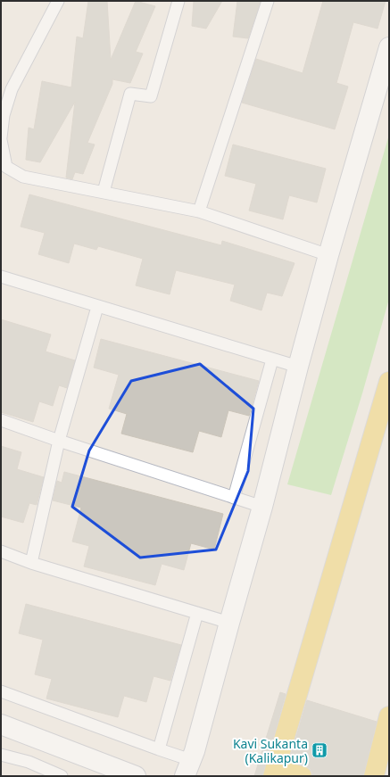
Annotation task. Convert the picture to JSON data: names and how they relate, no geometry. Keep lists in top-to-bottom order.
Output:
{
  "places": {
    "building": ["Kavi Sukanta (Kalikapur)"]
  }
}
